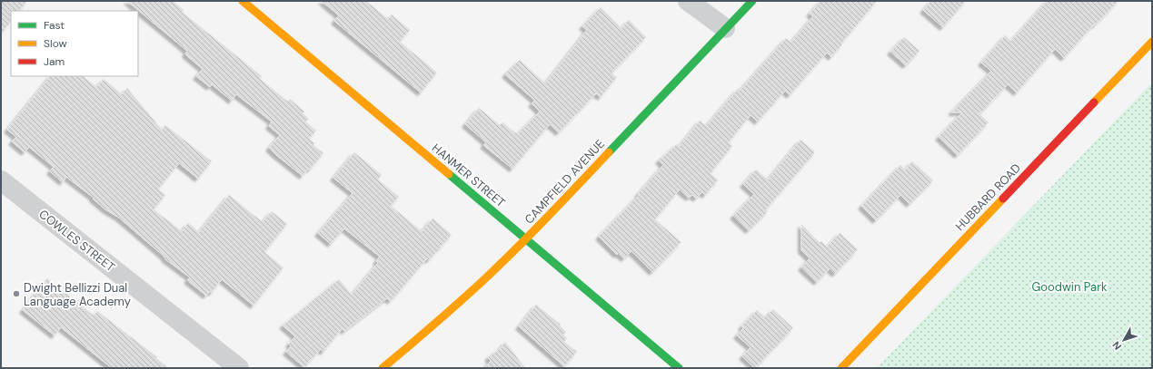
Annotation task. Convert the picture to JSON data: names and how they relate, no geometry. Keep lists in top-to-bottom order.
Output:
{
  "streets": {
    "street": [
      "HANMER STREET",
      "CAMPFIELD AVENUE",
      "HUBBARD ROAD",
      "COWLES STREET"
    ]
  },
  "crossings": [
    ["HANMER STREET", "CAMPFIELD AVENUE"]
  ],
  "parks": ["Goodwin Park"],
  "places": ["Dwight Bellizzi Dual Language Academy"],
  "legend": ["Fast", "Slow", "Jam"],
  "north": "bottom left"
}
